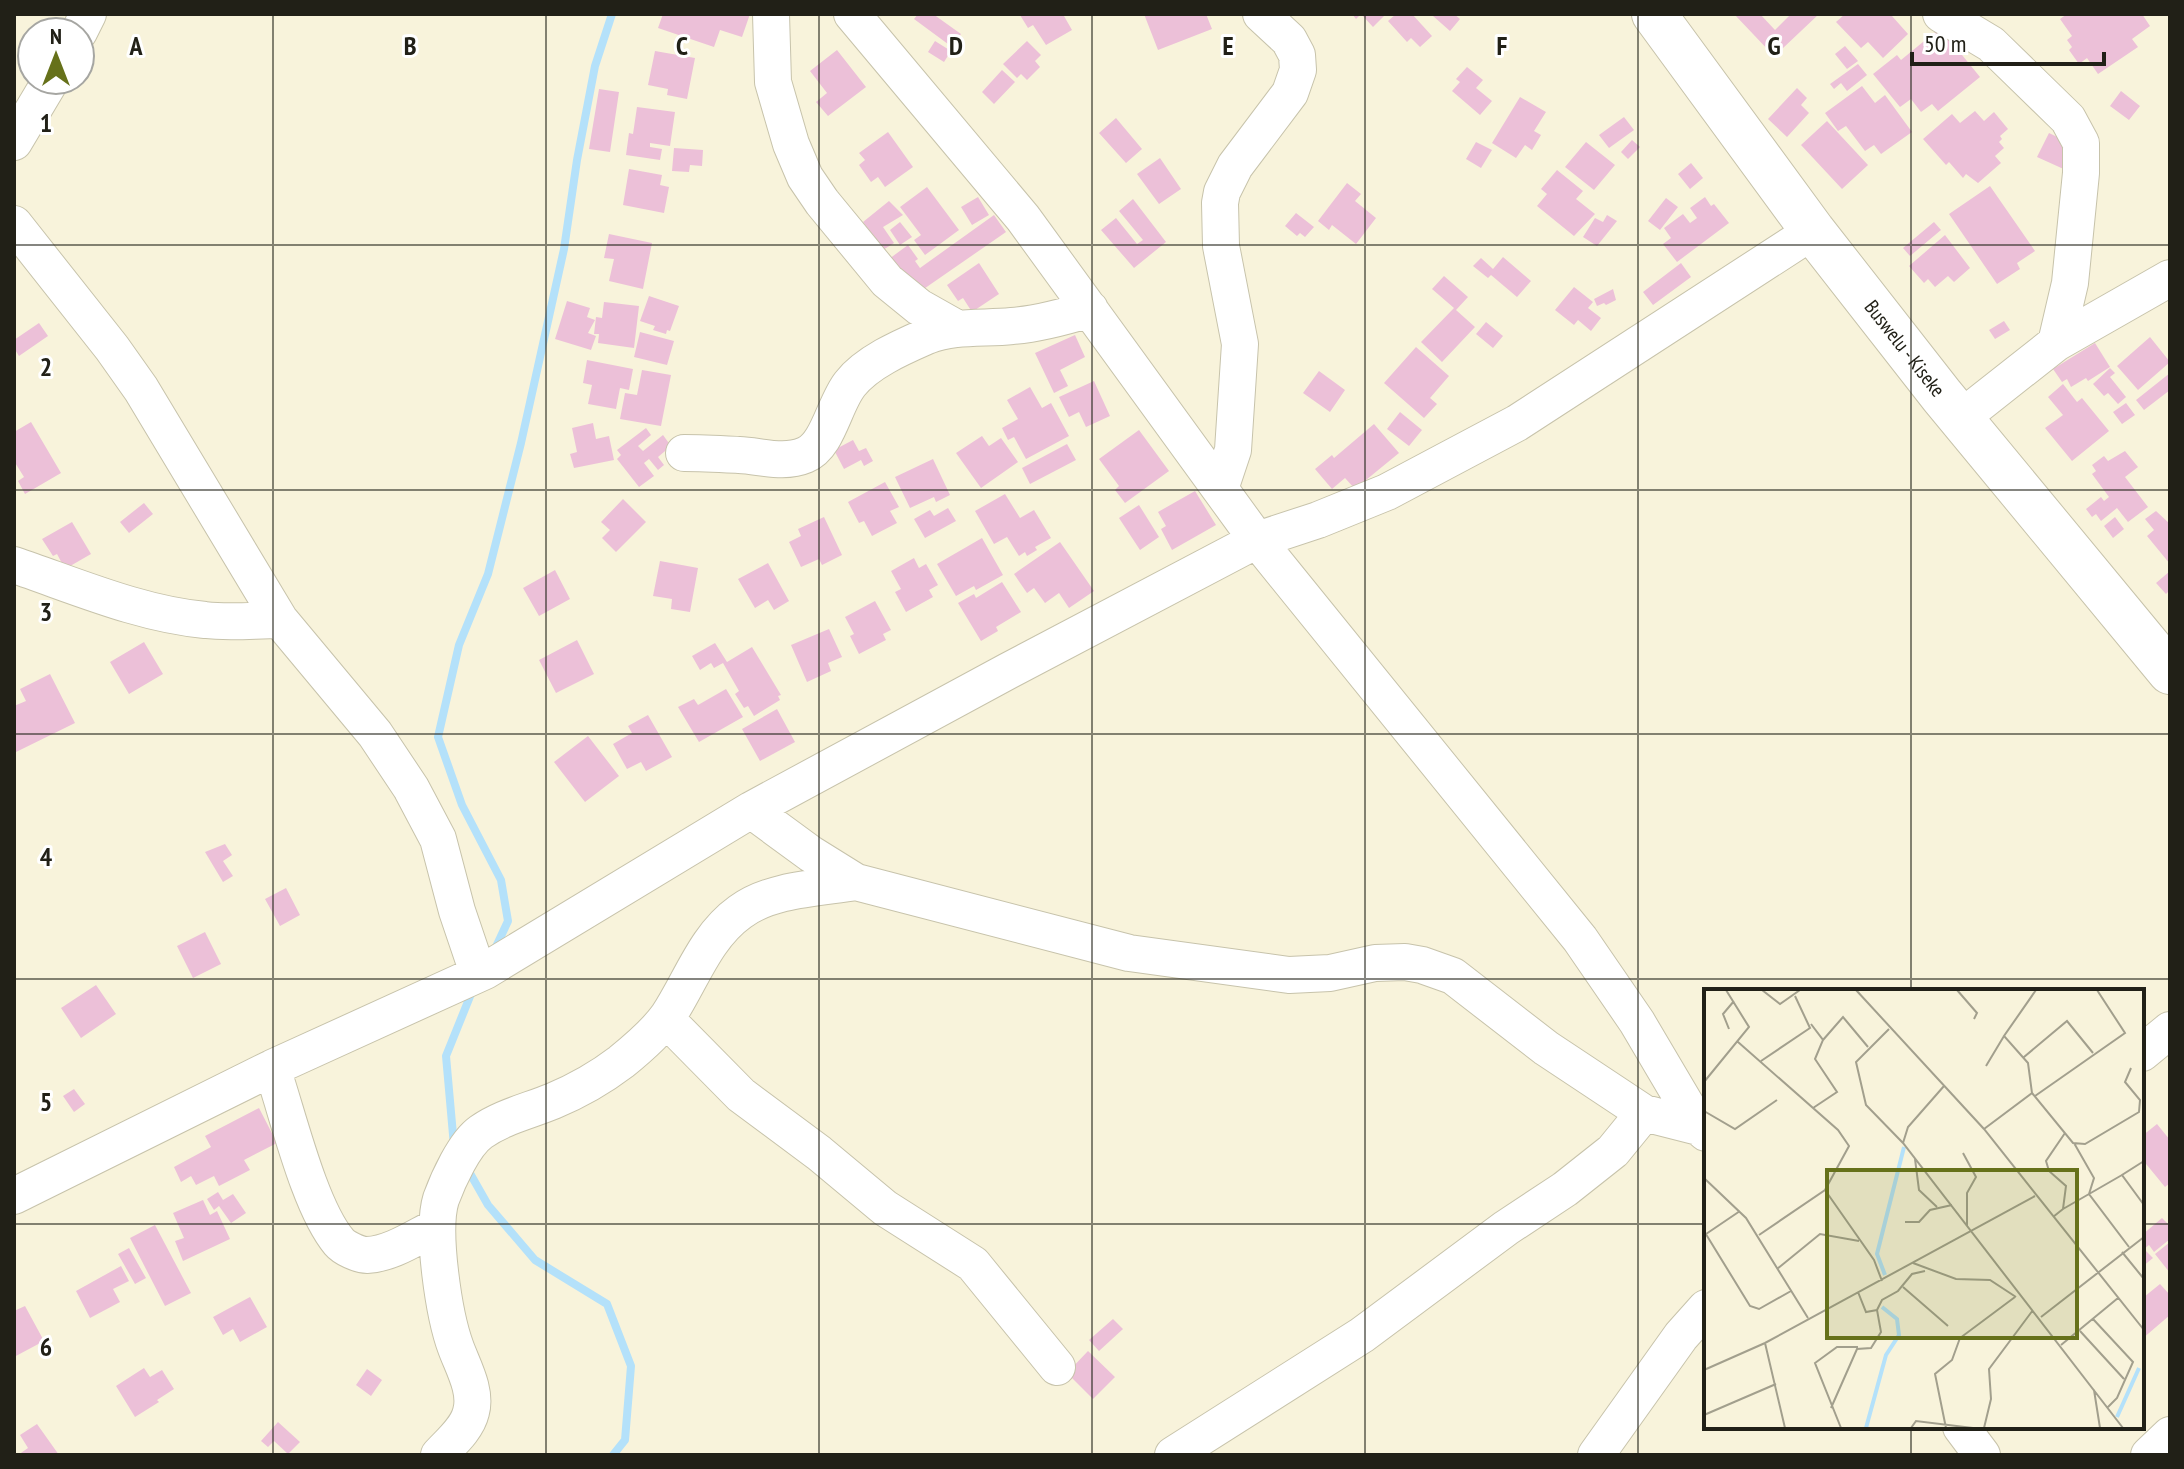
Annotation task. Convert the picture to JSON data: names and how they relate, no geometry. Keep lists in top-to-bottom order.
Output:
{
  "streets": {
    "main road": ["Buswelu - Kiseke"]
  },
  "scale_bar": "50 m",
  "north": "top",
  "grid": {
    "columns": [
      "A",
      "B",
      "C",
      "D",
      "E",
      "F",
      "G"
    ],
    "rows": [
      "1",
      "2",
      "3",
      "4",
      "5",
      "6"
    ]
  }
}
